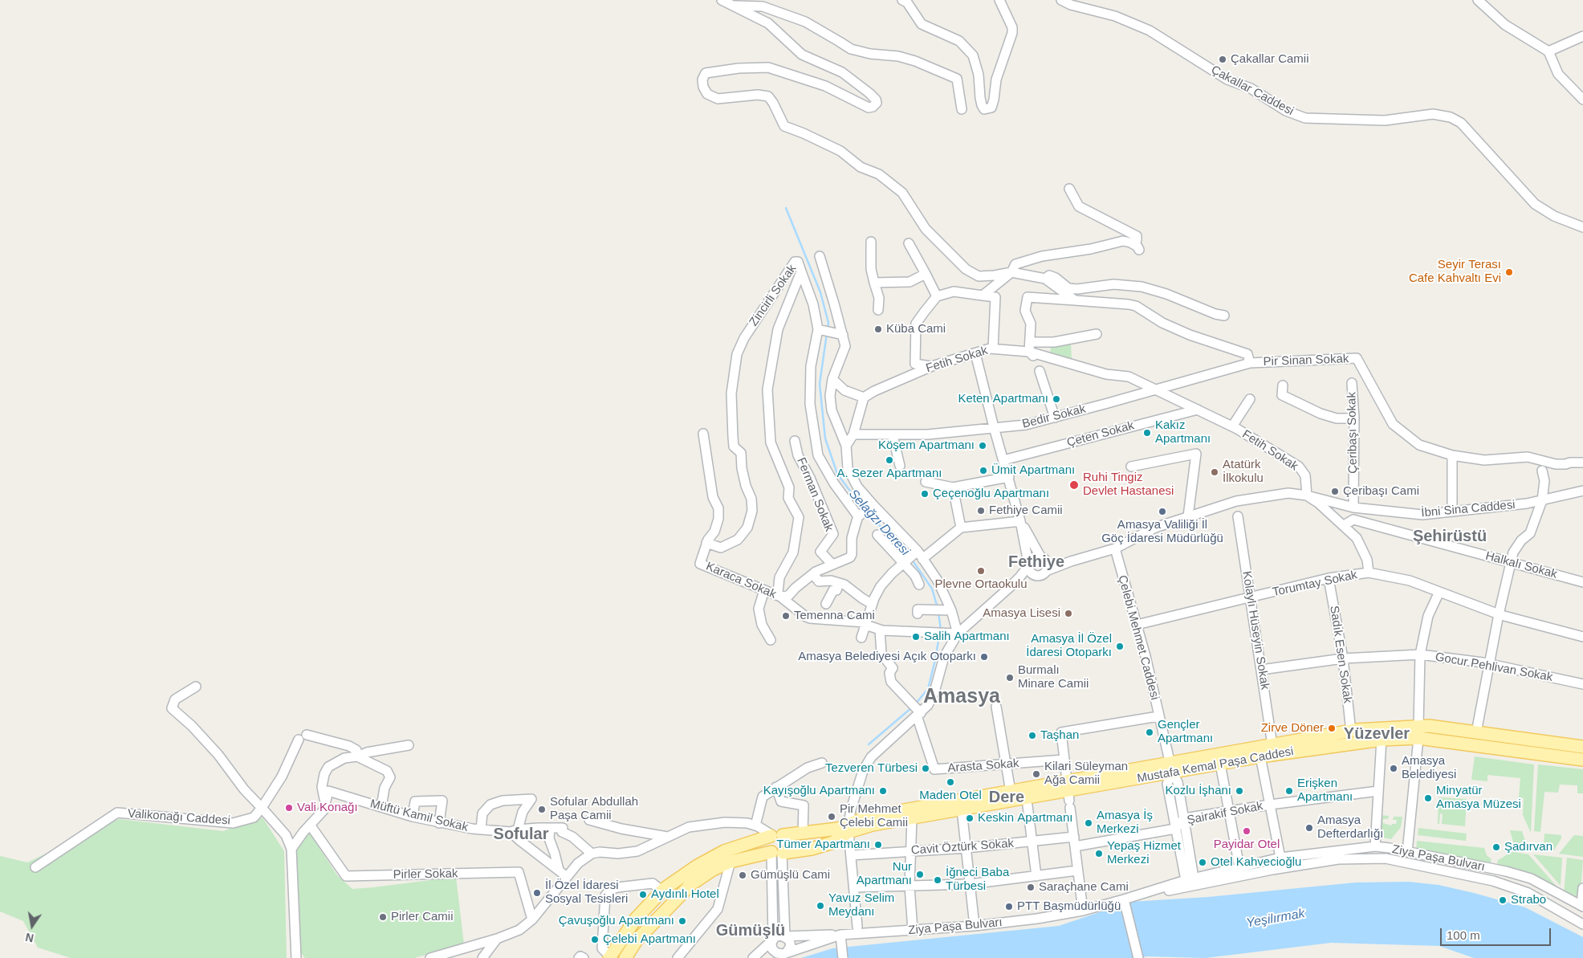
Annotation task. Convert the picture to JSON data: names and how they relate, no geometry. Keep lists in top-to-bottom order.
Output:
{
  "streets": {
    "main road": ["Mustafa Kemal Paşa Caddesi"],
    "street": [
      "Çakallar Caddesi",
      "Zincirli Sokak",
      "Fetih Sokak",
      "Pir Sinan Sokak",
      "Bedir Sokak",
      "Çeribaşı Sokak",
      "Çeten Sokak",
      "Ferman Sokak",
      "İbni Sina Caddesi",
      "Halkalı Sokak",
      "Karaca Sokak",
      "Torumtay Sokak",
      "Kolaylı Hüseyin Sokak",
      "Çelebi Mehmet Caddesi",
      "Sadık Esen Sokak",
      "Gocur Pehlivan Sokak",
      "Arasta Sokak",
      "Şairakif Sokak",
      "Müftü Kamil Sokak",
      "Valikonağı Caddesi",
      "Cavit Öztürk Sokak",
      "Ziya Paşa Bulvarı",
      "Pirler Sokak"
    ]
  },
  "crossings": [
    ["Zincirli Sokak", "Karaca Sokak"],
    ["Fetih Sokak", "Bedir Sokak"],
    ["Fetih Sokak", "Çeten Sokak"],
    ["Fetih Sokak", "İbni Sina Caddesi"],
    ["Pir Sinan Sokak", "Bedir Sokak"],
    ["Çeribaşı Sokak", "İbni Sina Caddesi"],
    ["İbni Sina Caddesi", "Çelebi Mehmet Caddesi"],
    ["Torumtay Sokak", "Kolaylı Hüseyin Sokak"],
    ["Torumtay Sokak", "Çelebi Mehmet Caddesi"],
    ["Torumtay Sokak", "Sadık Esen Sokak"],
    ["Kolaylı Hüseyin Sokak", "Gocur Pehlivan Sokak"],
    ["Kolaylı Hüseyin Sokak", "Mustafa Kemal Paşa Caddesi"],
    ["Çelebi Mehmet Caddesi", "Mustafa Kemal Paşa Caddesi"],
    ["Çelebi Mehmet Caddesi", "Şairakif Sokak"],
    ["Çelebi Mehmet Caddesi", "Ziya Paşa Bulvarı"],
    ["Sadık Esen Sokak", "Gocur Pehlivan Sokak"],
    ["Sadık Esen Sokak", "Mustafa Kemal Paşa Caddesi"],
    ["Müftü Kamil Sokak", "Pirler Sokak"]
  ],
  "districts": [
    "Şehirüstü",
    "Fethiye",
    "Amasya",
    "Yüzevler",
    "Dere",
    "Sofular",
    "Gümüşlü"
  ],
  "water": ["Selağzı Deresi", "Yeşilırmak"],
  "places": [
    "Çakallar Camii",
    "Seyir Terası Cafe Kahvaltı Evi",
    "Küba Cami",
    "Keten Apartmanı",
    "Kakız Apartmanı",
    "Köşem Apartmanı",
    "A. Sezer Apartmanı",
    "Ümit Apartmanı",
    "Atatürk İlkokulu",
    "Ruhi Tingiz Devlet Hastanesi",
    "Çeribaşı Cami",
    "Çeçenoğlu Apartmanı",
    "Fethiye Camii",
    "Amasya Valiliği İl Göç İdaresi Müdürlüğü",
    "Plevne Ortaokulu",
    "Amasya Lisesi",
    "Temenna Cami",
    "Salih Apartmanı",
    "Amasya İl Özel İdaresi Otoparkı",
    "Amasya Belediyesi Açık Otoparkı",
    "Burmalı Minare Camii",
    "Zirve Döner",
    "Gençler Apartmanı",
    "Taşhan",
    "Tezveren Türbesi",
    "Amasya Belediyesi",
    "Kilari Süleyman Ağa Camii",
    "Maden Otel",
    "Kayışoğlu Apartmanı",
    "Kozlu İşhanı",
    "Erişken Apartmanı",
    "Minyatür Amasya Müzesi",
    "Vali Konağı",
    "Sofular Abdullah Paşa Camii",
    "Pir Mehmet Çelebi Camii",
    "Keskin Apartmanı",
    "Amasya İş Merkezi",
    "Amasya Defterdarlığı",
    "Payidar Otel",
    "Tümer Apartmanı",
    "Şadırvan",
    "Yepaş Hizmet Merkezi",
    "Otel Kahvecioğlu",
    "Nur Apartmanı",
    "Gümüşlü Cami",
    "İğneci Baba Türbesi",
    "Saraçhane Cami",
    "İl Özel İdaresi Sosyal Tesisleri",
    "Aydınlı Hotel",
    "Strabo",
    "Yavuz Selim Meydanı",
    "PTT Başmüdürlüğü",
    "Pirler Camii",
    "Çavuşoğlu Apartmanı",
    "Çelebi Apartmanı"
  ],
  "scale_bar": "100 m",
  "north": "bottom"
}
